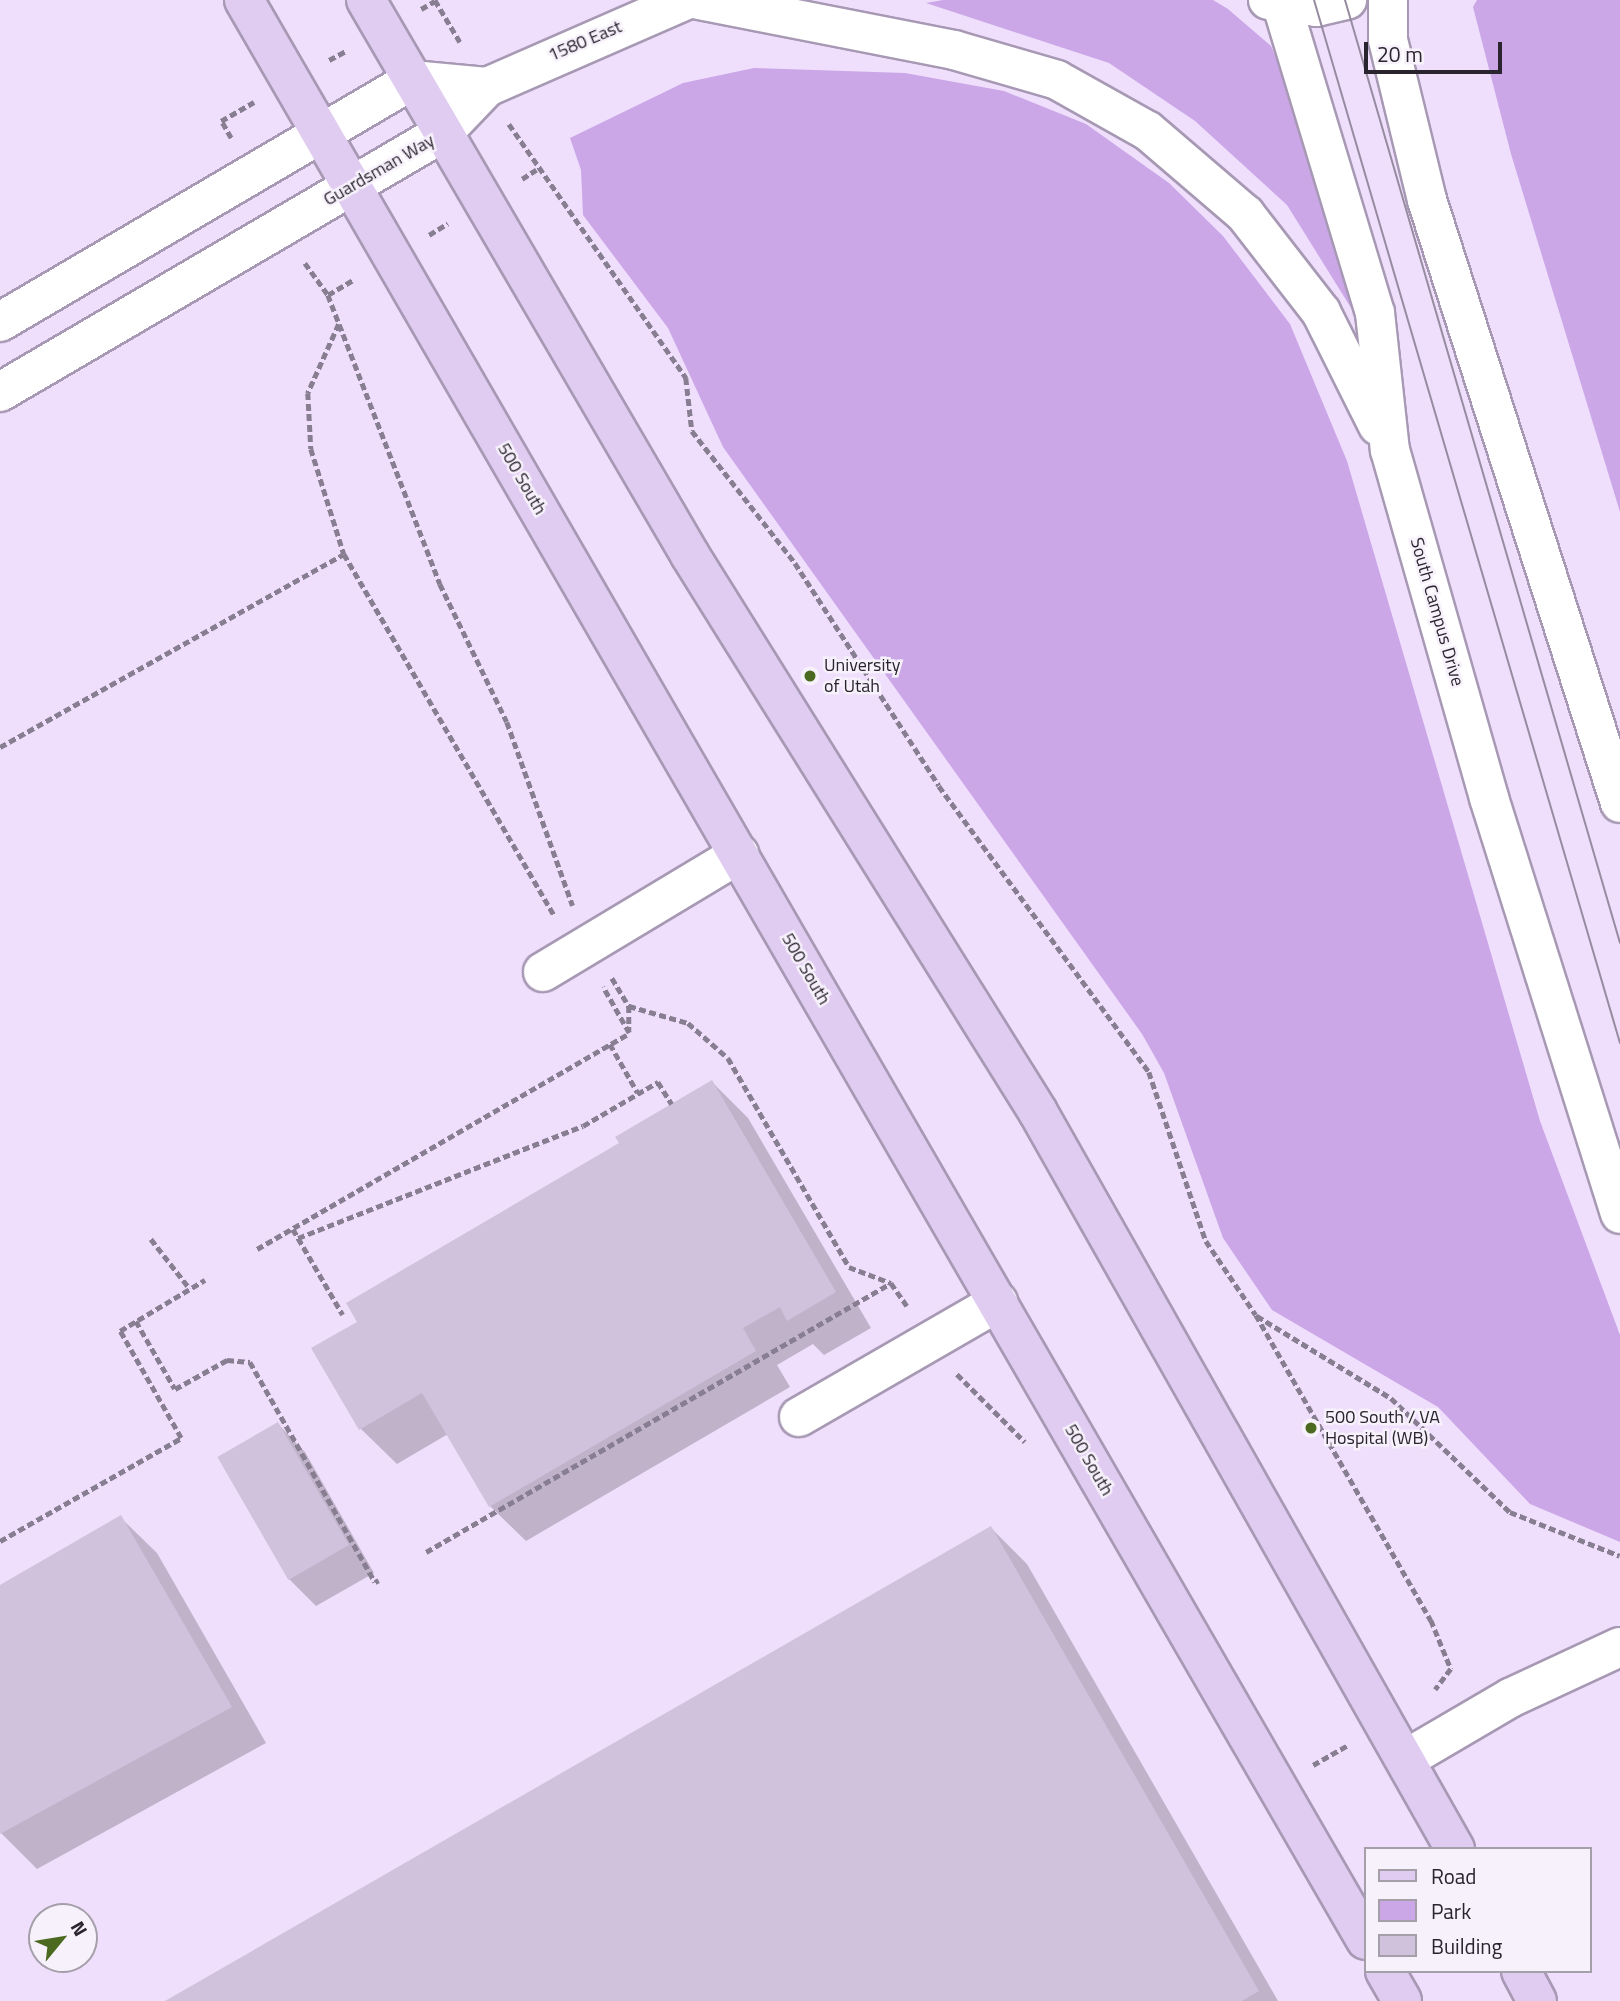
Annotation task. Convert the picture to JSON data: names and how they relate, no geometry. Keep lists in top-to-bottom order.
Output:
{
  "streets": {
    "main road": ["500 South"],
    "street": ["1580 East", "Guardsman Way", "South Campus Drive"]
  },
  "crossings": [
    ["1580 East", "Guardsman Way"],
    ["Guardsman Way", "500 South"]
  ],
  "places": ["University of Utah", "500 South / VA Hospital (WB)"],
  "legend": ["Road", "Park", "Building"],
  "scale_bar": "20 m",
  "north": "top right"
}
